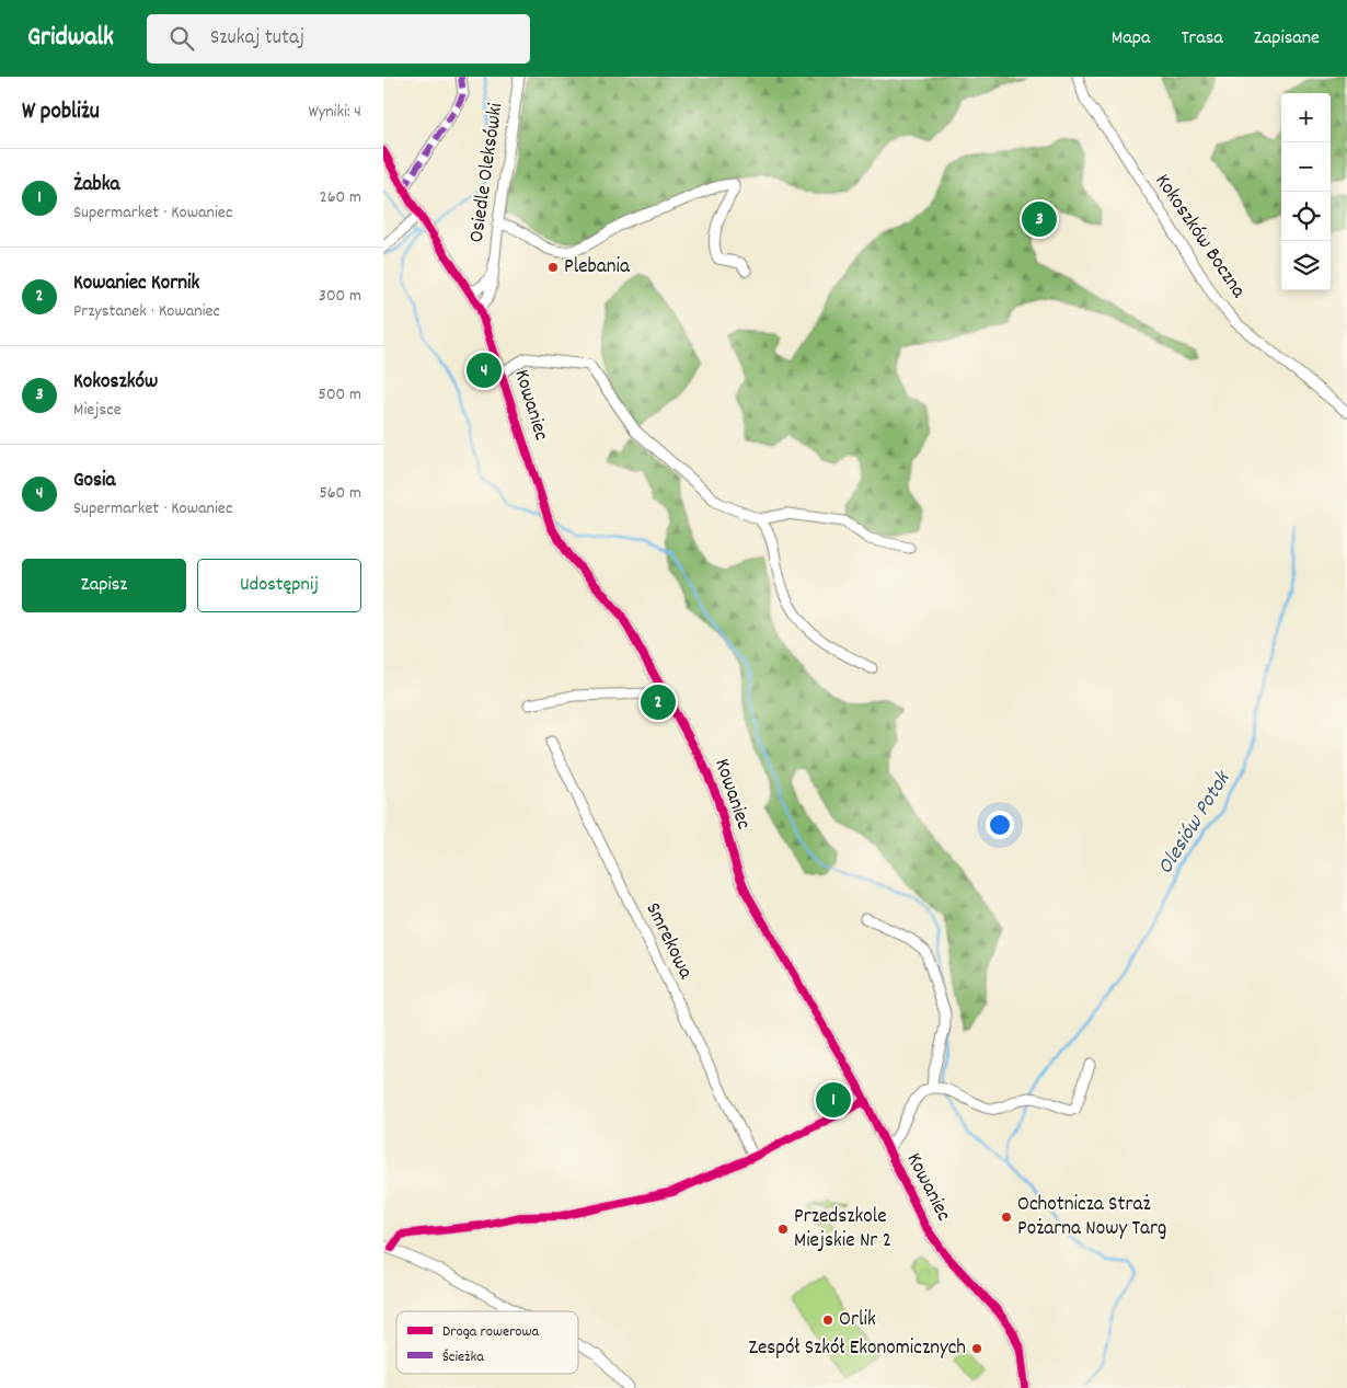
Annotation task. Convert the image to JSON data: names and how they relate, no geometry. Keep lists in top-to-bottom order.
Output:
{
  "streets": {
    "street": [
      "Osiedle Oleksówki",
      "Kokoszków Boczna",
      "Kowaniec",
      "Smrekowa"
    ]
  },
  "crossings": [
    ["Osiedle Oleksówki", "Kowaniec"]
  ],
  "water": ["Olesiów Potok"],
  "places": [
    "Plebania",
    "Ochotnicza Straż Pożarna Nowy Targ",
    "Przedszkole Miejskie Nr 2",
    "Orlik",
    "Zespół Szkół Ekonomicznych"
  ],
  "legend": ["Droga rowerowa", "Ścieżka"],
  "page": {
    "header": "Gridwalk",
    "search": "Szukaj tutaj",
    "nav": ["Mapa", "Trasa", "Zapisane"],
    "heading": ["W pobliżu", "Wyniki: 4"],
    "map_buttons": ["+", "−"],
    "list": [
      {
        "mark": "1",
        "name": "Żabka",
        "note": "Supermarket · Kowaniec",
        "value": "260 m"
      },
      {
        "mark": "2",
        "name": "Kowaniec Kornik",
        "note": "Przystanek · Kowaniec",
        "value": "300 m"
      },
      {
        "mark": "3",
        "name": "Kokoszków",
        "note": "Miejsce",
        "value": "500 m"
      },
      {
        "mark": "4",
        "name": "Gosia",
        "note": "Supermarket · Kowaniec",
        "value": "560 m"
      }
    ],
    "pins": [
      "3",
      "4",
      "2",
      "1"
    ],
    "buttons": ["Zapisz", "Udostępnij"]
  }
}
